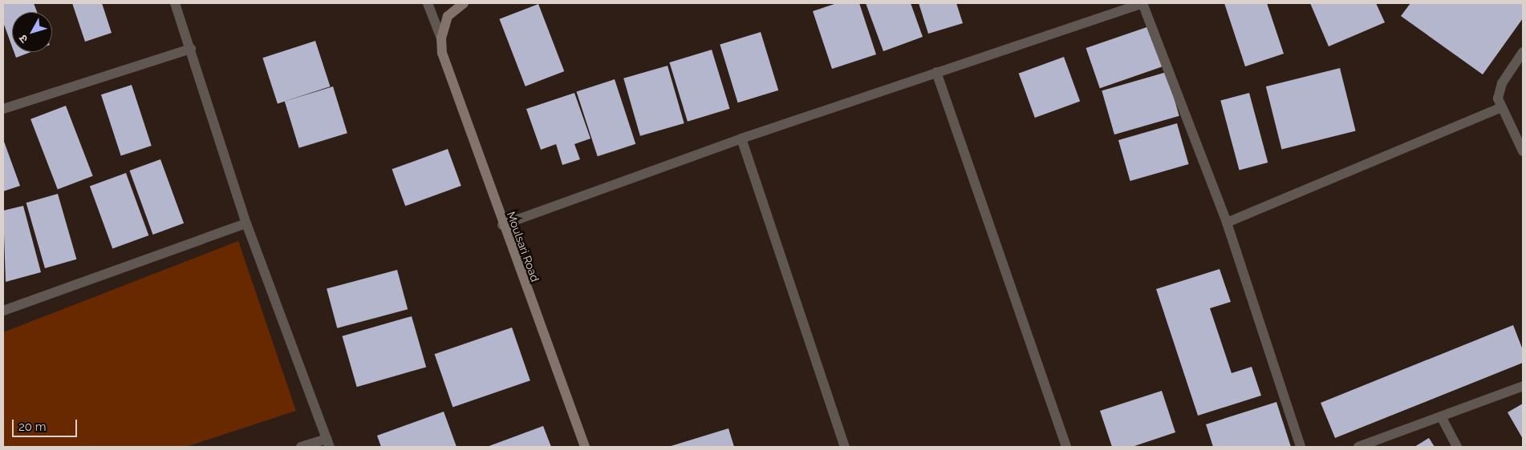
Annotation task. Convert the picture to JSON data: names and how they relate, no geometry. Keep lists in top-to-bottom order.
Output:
{
  "streets": {
    "street": ["Moulsari Road"]
  },
  "scale_bar": "20 m",
  "north": "bottom left"
}
